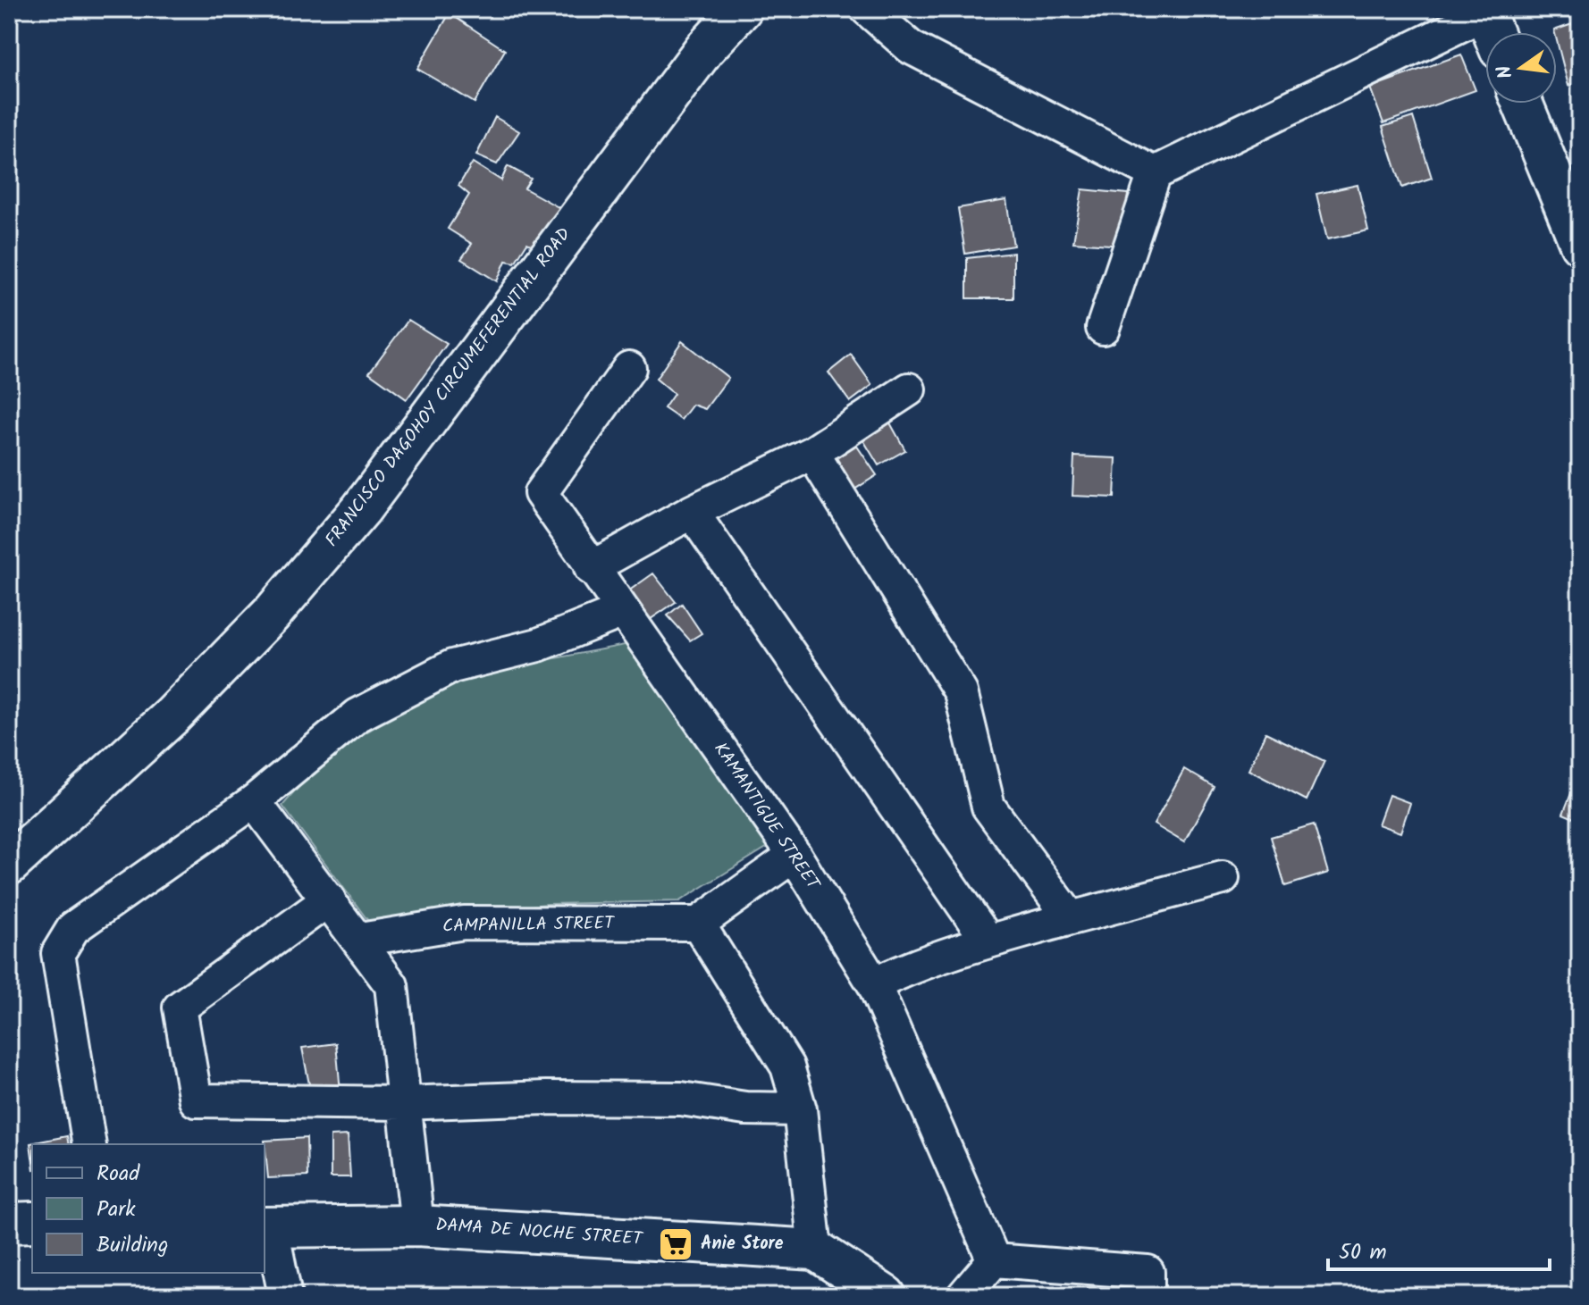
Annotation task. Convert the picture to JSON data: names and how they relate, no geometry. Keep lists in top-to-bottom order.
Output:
{
  "streets": {
    "main road": ["FRANCISCO DAGOHOY CIRCUMEFERENTIAL ROAD", "DAMA DE NOCHE STREET"],
    "street": ["KAMANTIGUE STREET", "CAMPANILLA STREET"]
  },
  "places": {
    "supermarket": ["Anie Store"]
  },
  "legend": ["Road", "Park", "Building"],
  "scale_bar": "50 m",
  "north": "left"
}
